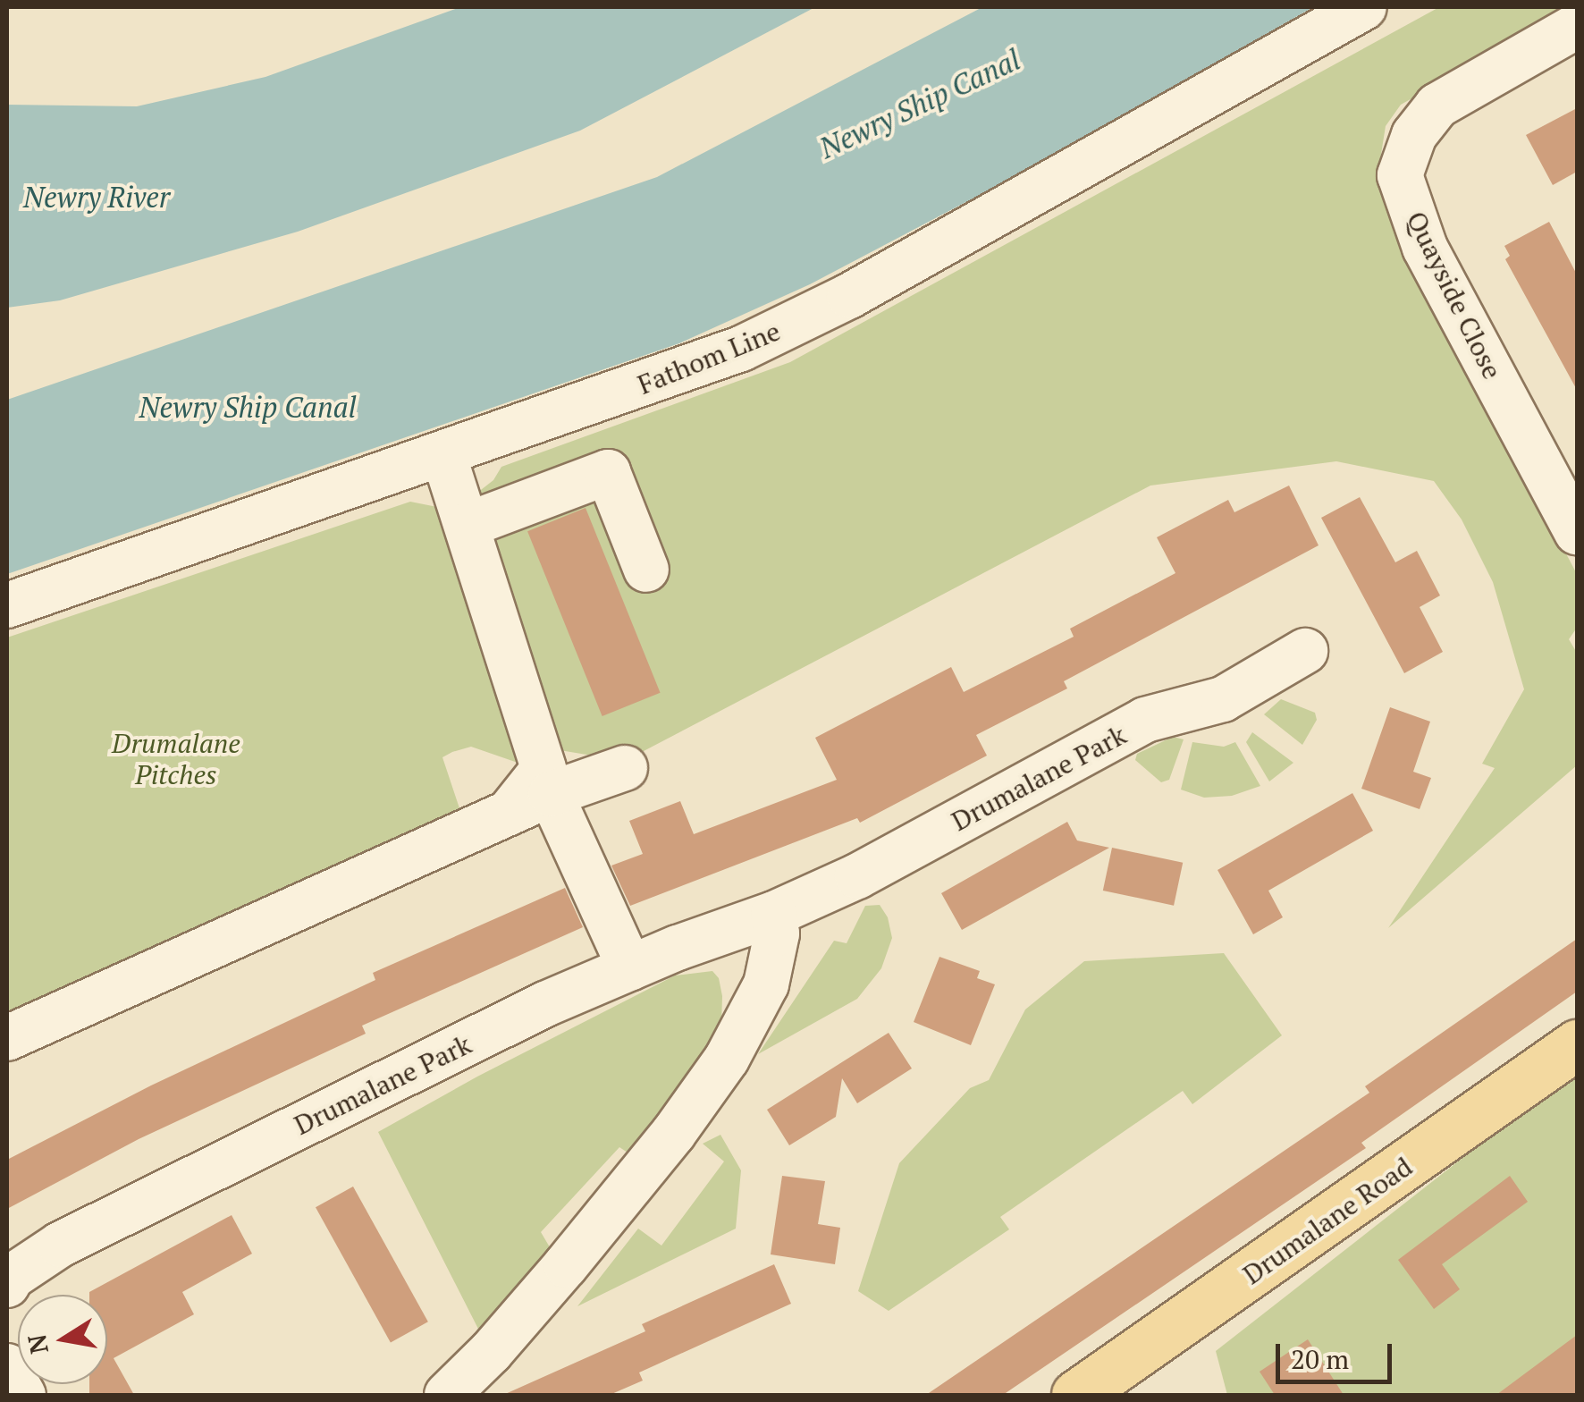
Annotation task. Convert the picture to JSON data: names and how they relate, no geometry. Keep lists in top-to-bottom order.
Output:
{
  "streets": {
    "main road": ["Drumalane Road"],
    "street": ["Quayside Close", "Fathom Line", "Drumalane Park"]
  },
  "water": ["Newry Ship Canal", "Newry River"],
  "parks": ["Drumalane Pitches"],
  "scale_bar": "20 m",
  "north": "left"
}
